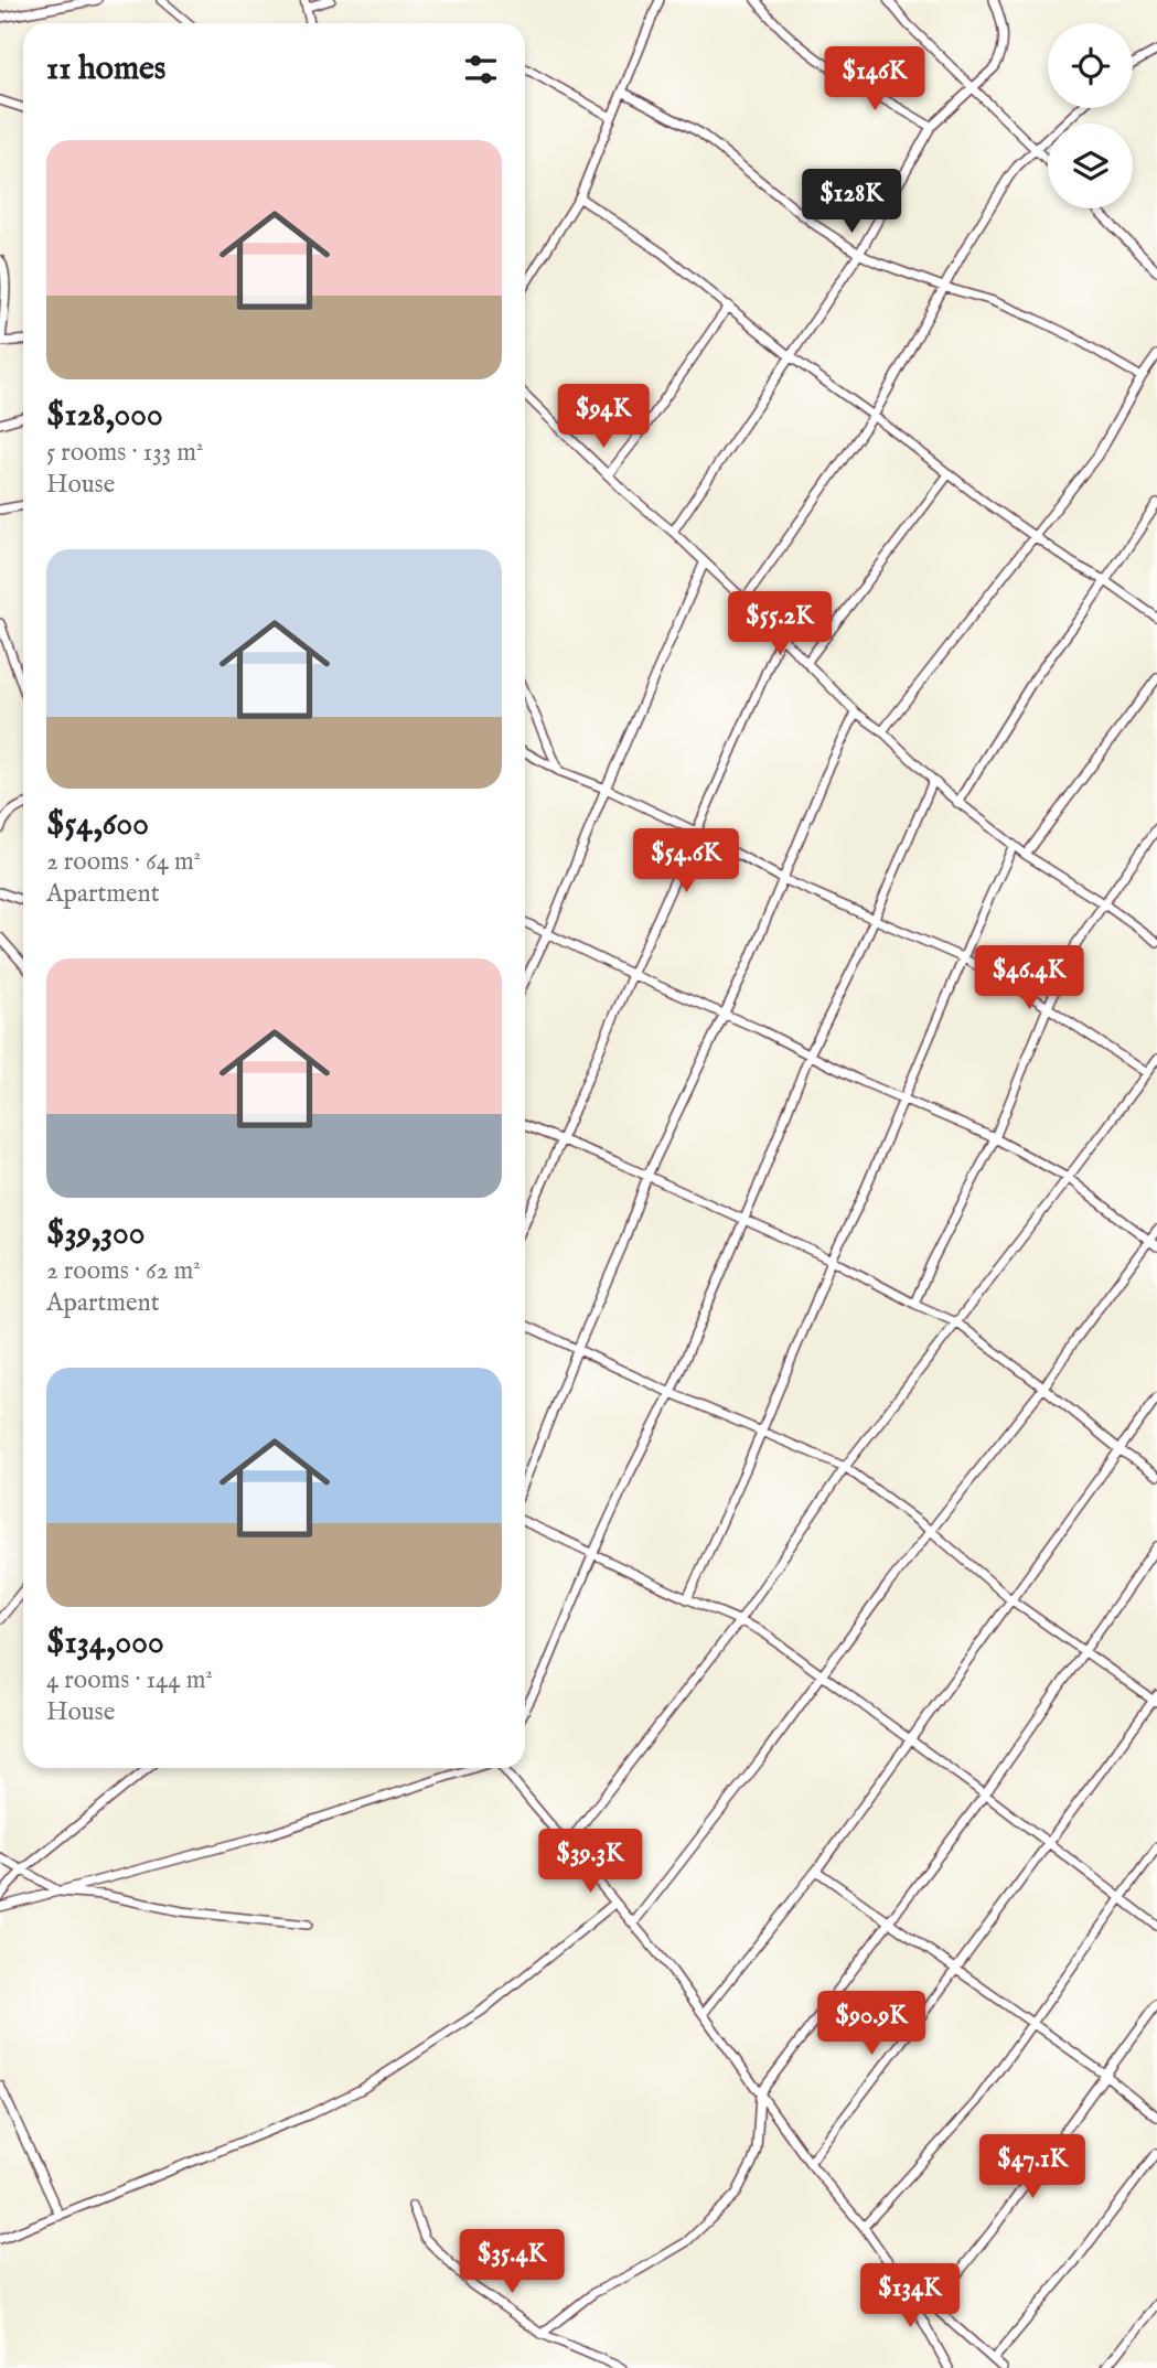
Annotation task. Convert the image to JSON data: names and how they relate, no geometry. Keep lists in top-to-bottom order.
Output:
{
  "page": {
    "heading": "11 homes",
    "price": [
      "$146K",
      "$128K",
      "$94K",
      "$55.2K",
      "$54.6K",
      "$46.4K",
      "$39.3K",
      "$90.9K",
      "$47.1K",
      "$35.4K",
      "$134K"
    ],
    "list": [
      {
        "name": "$128,000",
        "note": "5 rooms · 133 m² · House"
      },
      {
        "name": "$54,600",
        "note": "2 rooms · 64 m² · Apartment"
      },
      {
        "name": "$39,300",
        "note": "2 rooms · 62 m² · Apartment"
      },
      {
        "name": "$134,000",
        "note": "4 rooms · 144 m² · House"
      }
    ]
  }
}
